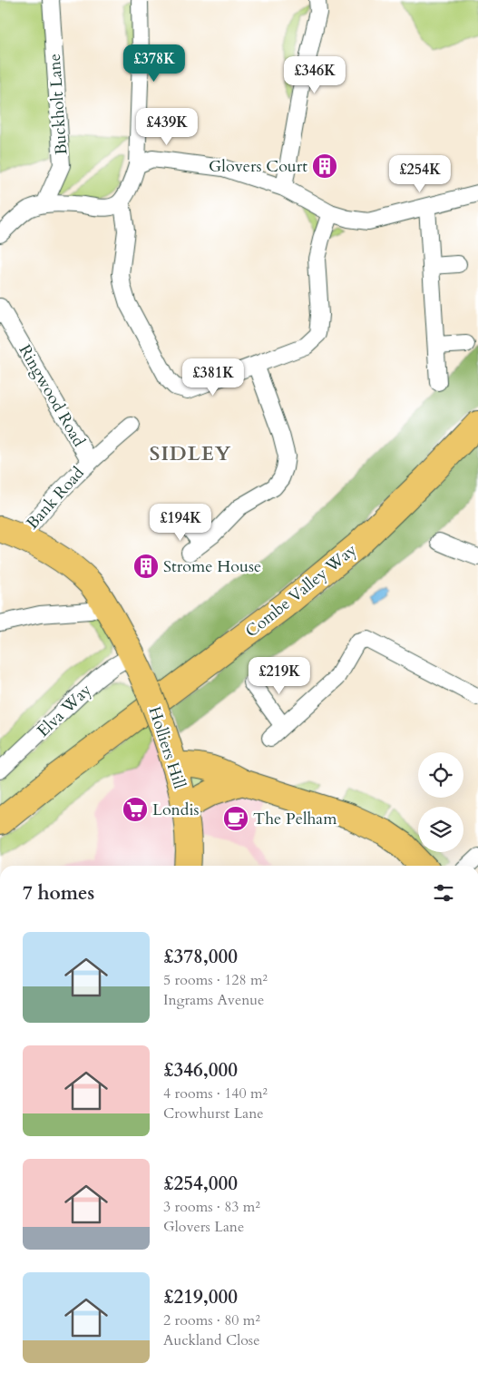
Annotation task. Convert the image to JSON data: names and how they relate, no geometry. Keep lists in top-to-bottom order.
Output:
{
  "streets": {
    "main road": ["Combe Valley Way", "Holliers Hill"],
    "street": [
      "Buckholt Lane",
      "Ringwood Road",
      "Bank Road",
      "Elva Way"
    ]
  },
  "crossings": [
    ["Ringwood Road", "Bank Road"],
    ["Bank Road", "Holliers Hill"],
    ["Elva Way", "Holliers Hill"]
  ],
  "districts": ["SIDLEY"],
  "places": {
    "building": ["Glovers Court", "Strome House"],
    "supermarket": ["Londis"],
    "cafe": ["The Pelham"]
  },
  "page": {
    "price": [
      "£378K",
      "£346K",
      "£439K",
      "£254K",
      "£381K",
      "£194K",
      "£219K"
    ],
    "heading": "7 homes",
    "list": [
      {
        "name": "£378,000",
        "note": "5 rooms · 128 m² · Ingrams Avenue"
      },
      {
        "name": "£346,000",
        "note": "4 rooms · 140 m² · Crowhurst Lane"
      },
      {
        "name": "£254,000",
        "note": "3 rooms · 83 m² · Glovers Lane"
      },
      {
        "name": "£219,000",
        "note": "2 rooms · 80 m² · Auckland Close"
      }
    ]
  }
}
